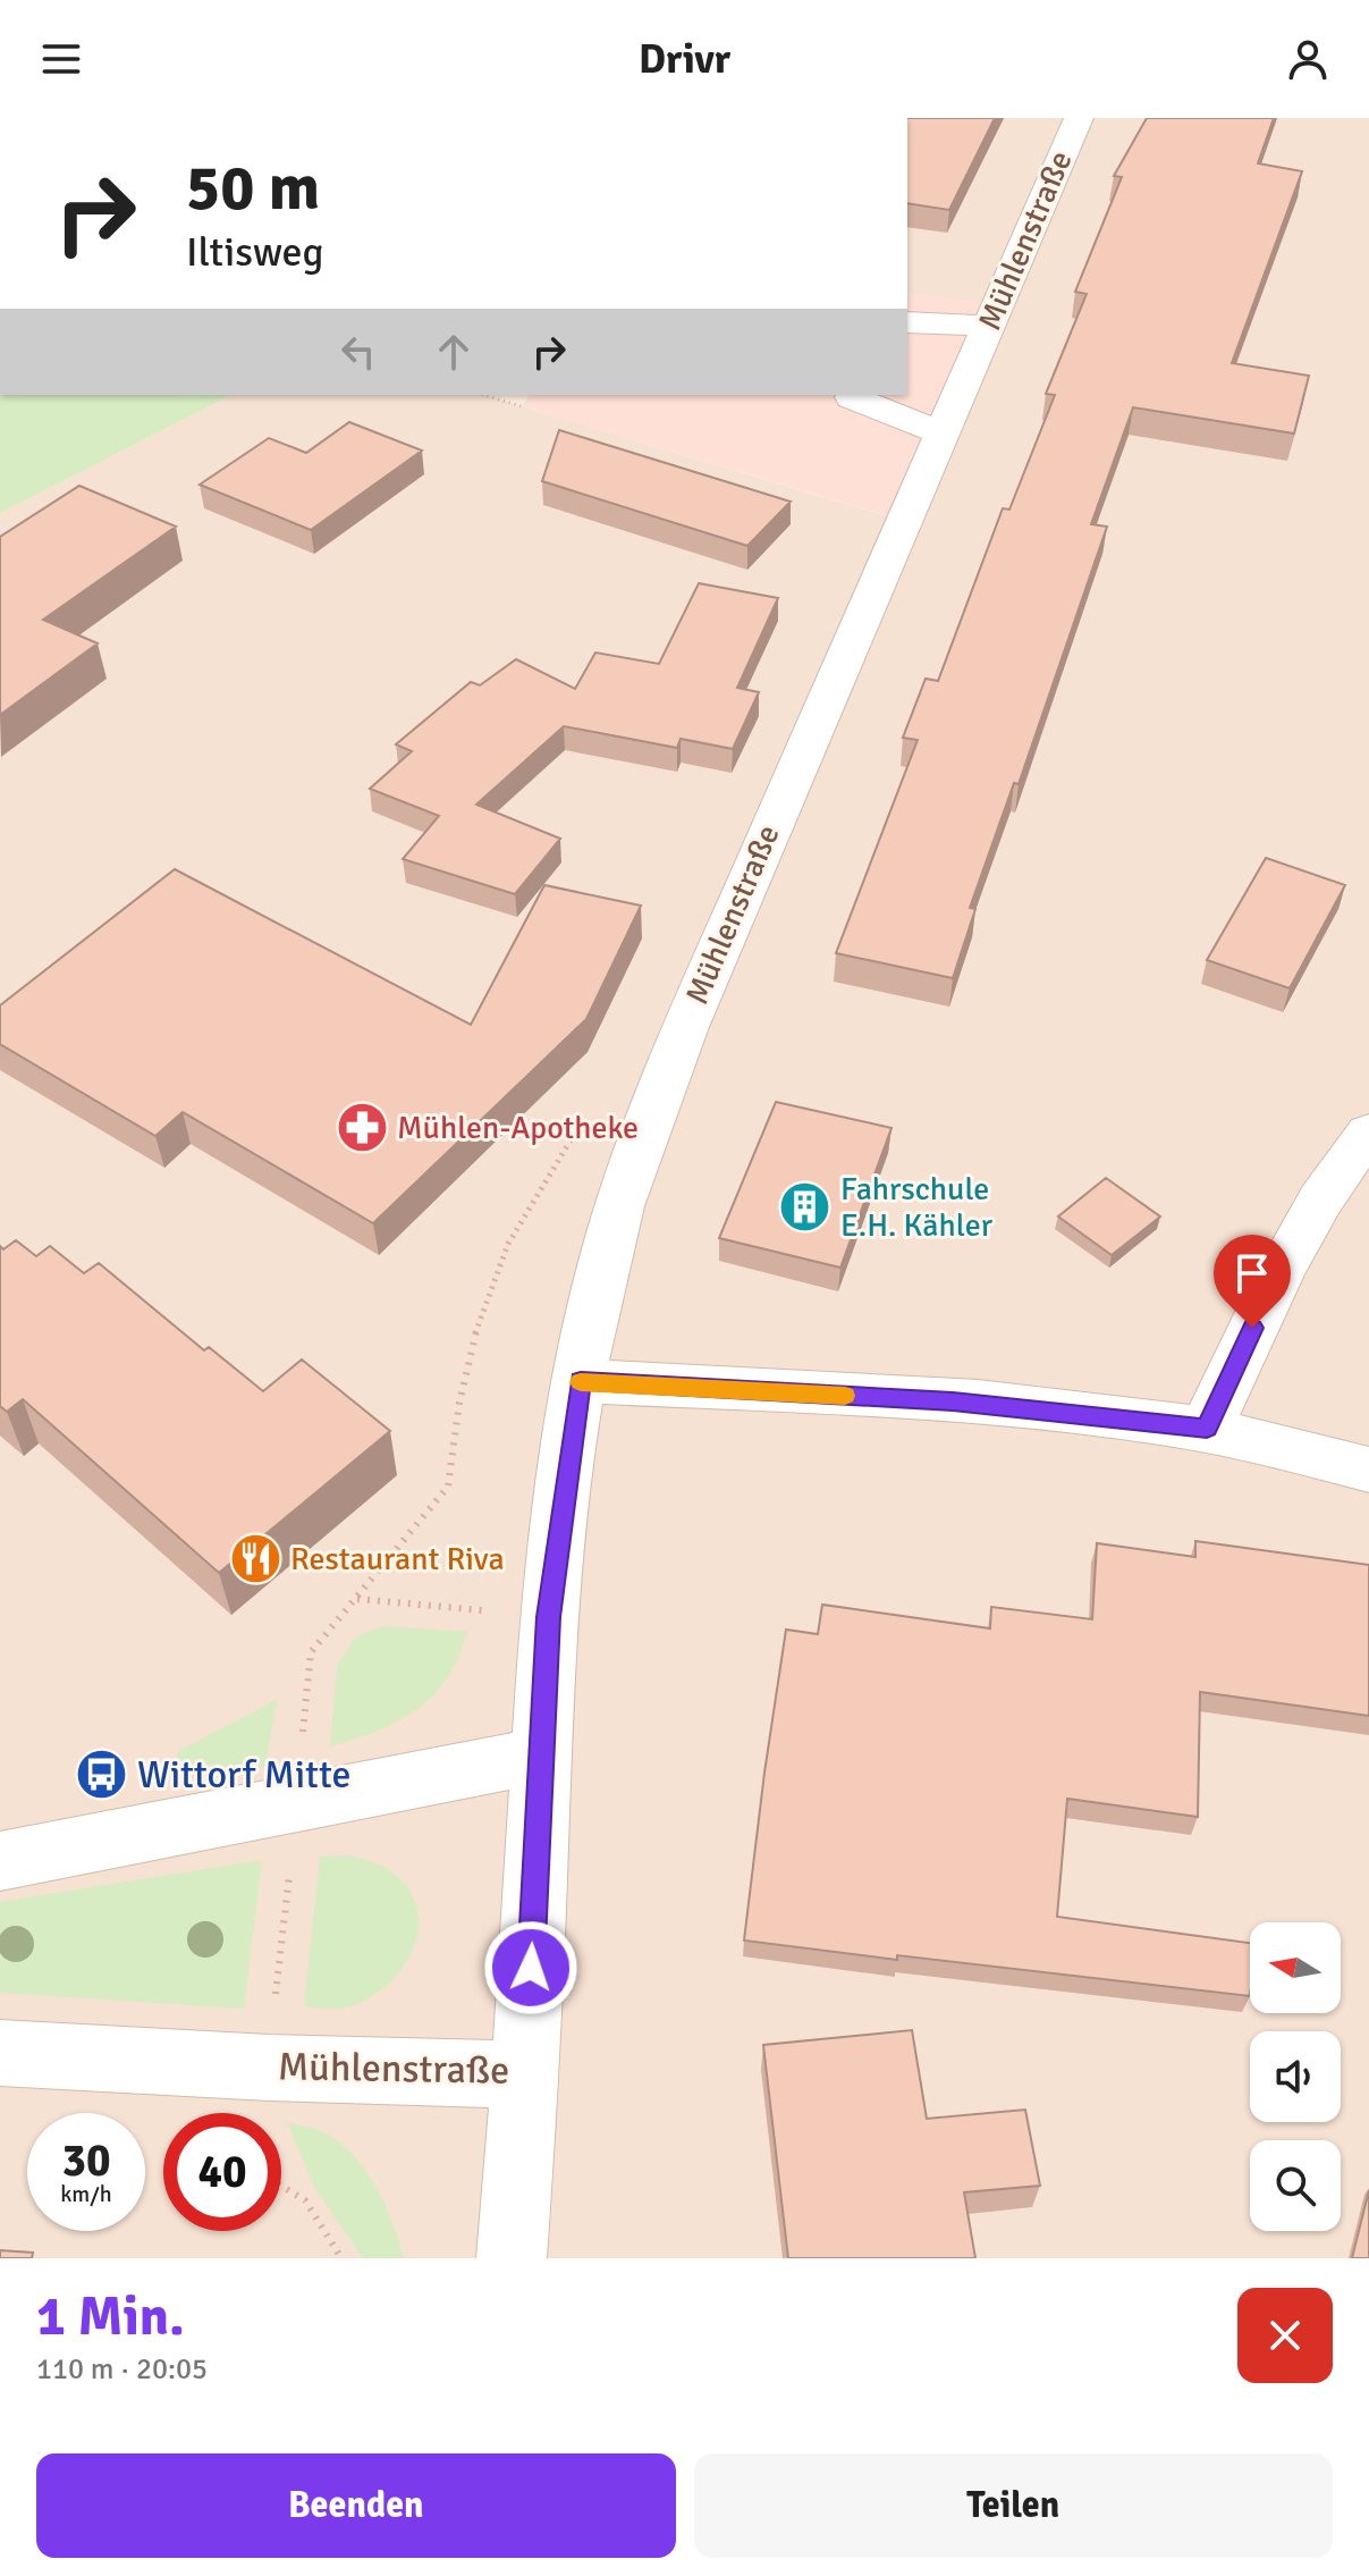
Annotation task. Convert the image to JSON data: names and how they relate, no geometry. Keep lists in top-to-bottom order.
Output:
{
  "streets": {
    "street": ["Mühlenstraße"]
  },
  "places": {
    "pharmacy": ["Mühlen-Apotheke"],
    "building": ["Fahrschule E.H. Kähler"],
    "restaurant": ["Restaurant Riva"],
    "bus stop": ["Wittorf Mitte"]
  },
  "north": "left",
  "page": {
    "header": "Drivr",
    "turn": ["50 m", "Iltisweg"],
    "speed": "30 km/h",
    "limit": "40",
    "heading": ["1 Min.", "110 m · 20:05"],
    "buttons": ["Beenden", "Teilen"]
  }
}
